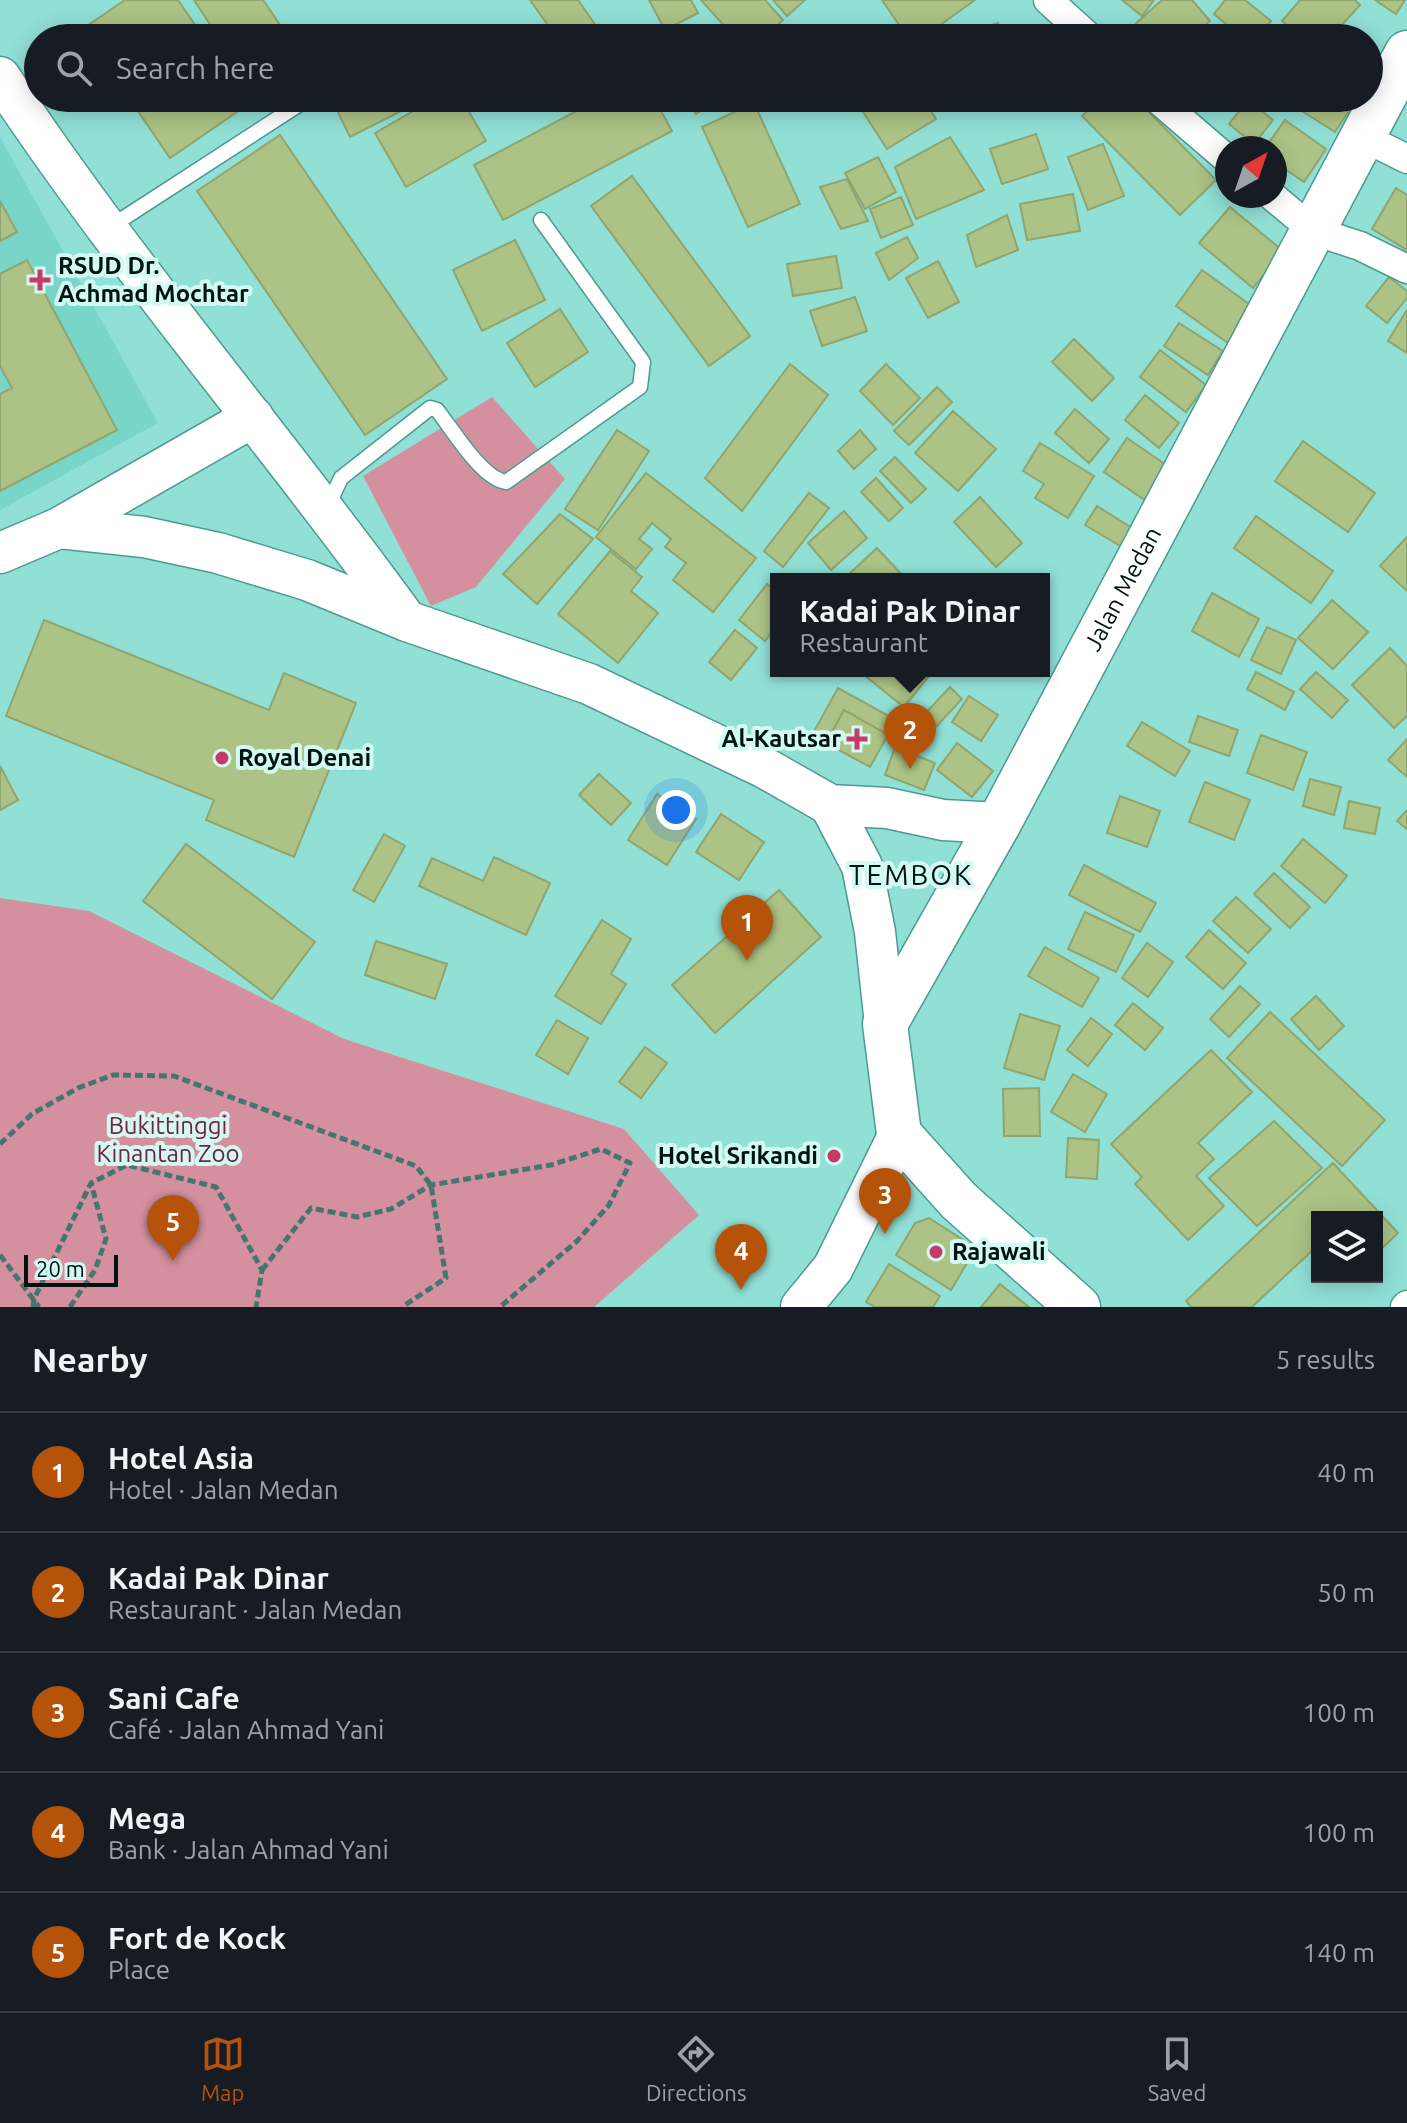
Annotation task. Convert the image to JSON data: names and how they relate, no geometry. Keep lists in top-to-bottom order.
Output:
{
  "streets": {
    "main road": ["Jalan Medan"]
  },
  "districts": ["TEMBOK"],
  "parks": ["Bukittinggi Kinantan Zoo"],
  "places": {
    "health": ["RSUD Dr. Achmad Mochtar", "Al-Kautsar"],
    "other": ["Royal Denai", "Hotel Srikandi", "Rajawali"]
  },
  "scale_bar": "20 m",
  "north": "top right",
  "page": {
    "search": "Search here",
    "popup": ["Kadai Pak Dinar", "Restaurant"],
    "pins": [
      "2",
      "1",
      "3",
      "5",
      "4"
    ],
    "scale": "20 m",
    "heading": ["Nearby", "5 results"],
    "list": [
      {
        "mark": "1",
        "name": "Hotel Asia",
        "note": "Hotel · Jalan Medan",
        "value": "40 m"
      },
      {
        "mark": "2",
        "name": "Kadai Pak Dinar",
        "note": "Restaurant · Jalan Medan",
        "value": "50 m"
      },
      {
        "mark": "3",
        "name": "Sani Cafe",
        "note": "Café · Jalan Ahmad Yani",
        "value": "100 m"
      },
      {
        "mark": "4",
        "name": "Mega",
        "note": "Bank · Jalan Ahmad Yani",
        "value": "100 m"
      },
      {
        "mark": "5",
        "name": "Fort de Kock",
        "note": "Place",
        "value": "140 m"
      }
    ],
    "nav": ["Map", "Directions", "Saved"]
  }
}
